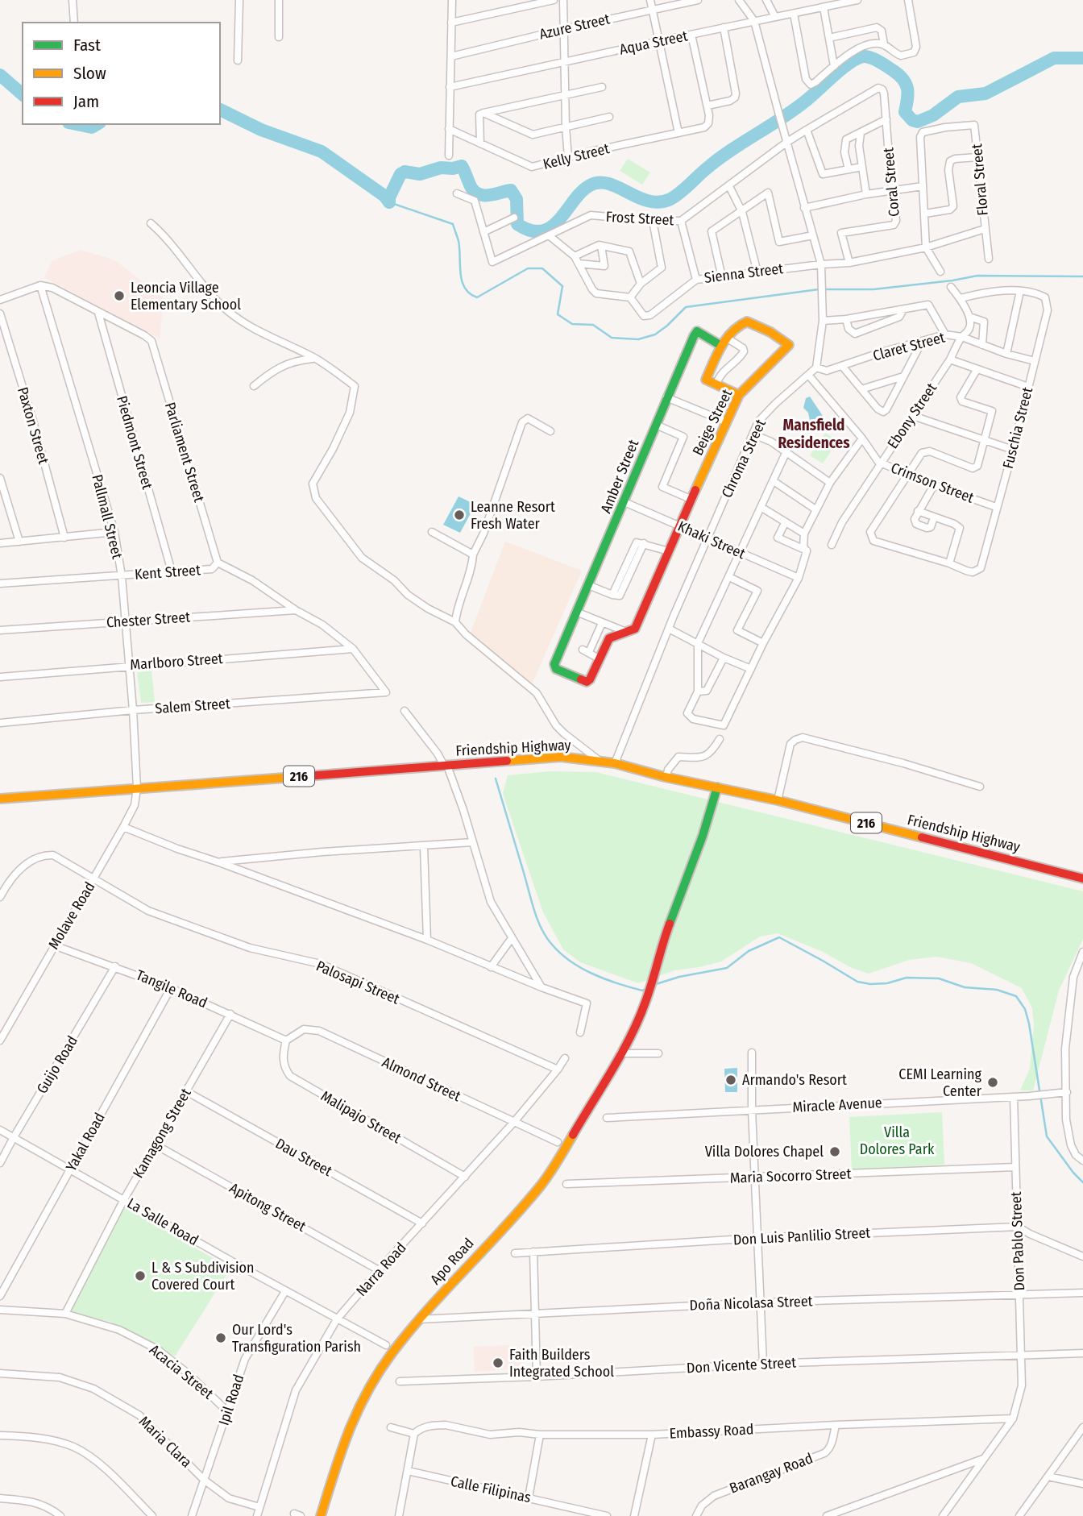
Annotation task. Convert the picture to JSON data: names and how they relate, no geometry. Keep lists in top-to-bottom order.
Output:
{
  "streets": {
    "street": [
      "Azure Street",
      "Aqua Street",
      "Kelly Street",
      "Floral Street",
      "Coral Street",
      "Frost Street",
      "Sienna Street",
      "Claret Street",
      "Ebony Street",
      "Beige Street",
      "Paxton Street",
      "Fuschia Street",
      "Piedmont Street",
      "Parliament Street",
      "Chroma Street",
      "Amber Street",
      "Crimson Street",
      "Pallmall Street",
      "Khaki Street",
      "Kent Street",
      "Chester Street",
      "Marlboro Street",
      "Salem Street",
      "Friendship Highway",
      "216",
      "Molave Road",
      "Palosapi Street",
      "Tangile Road",
      "Guijo Road",
      "Almond Street",
      "Miracle Avenue",
      "Malipajo Street",
      "Kamagong Street",
      "Yakal Road",
      "Dau Street",
      "Maria Socorro Street",
      "Apitong Street",
      "La Salle Road",
      "Don Luis Panlilio Street",
      "Don Pablo Street",
      "Apo Road",
      "Narra Road",
      "Doña Nicolasa Street",
      "Don Vicente Street",
      "Acacia Street",
      "Ipil Road",
      "Embassy Road",
      "Maria Clara",
      "Barangay Road",
      "Calle Filipinas"
    ]
  },
  "crossings": [
    ["Floral Street", "Sienna Street"],
    ["Coral Street", "Frost Street"],
    ["Coral Street", "Sienna Street"],
    ["Claret Street", "Ebony Street"],
    ["Claret Street", "Fuschia Street"],
    ["Claret Street", "Chroma Street"],
    ["Ebony Street", "Crimson Street"],
    ["Beige Street", "Amber Street"],
    ["Beige Street", "Khaki Street"],
    ["Fuschia Street", "Crimson Street"],
    ["Piedmont Street", "Parliament Street"],
    ["Piedmont Street", "Kent Street"],
    ["Parliament Street", "Kent Street"],
    ["Chroma Street", "Crimson Street"],
    ["Chroma Street", "Khaki Street"],
    ["Chroma Street", "Friendship Highway"],
    ["Amber Street", "Khaki Street"],
    ["Pallmall Street", "Kent Street"],
    ["Pallmall Street", "Chester Street"],
    ["Pallmall Street", "Marlboro Street"],
    ["Pallmall Street", "Salem Street"],
    ["Pallmall Street", "Friendship Highway"],
    ["Pallmall Street", "Molave Road"],
    ["Kent Street", "Chester Street"],
    ["Kent Street", "Marlboro Street"],
    ["Kent Street", "Salem Street"],
    ["Friendship Highway", "Molave Road"],
    ["Friendship Highway", "Apo Road"],
    ["Molave Road", "Palosapi Street"],
    ["Molave Road", "Tangile Road"],
    ["Palosapi Street", "Narra Road"],
    ["Tangile Road", "Guijo Road"],
    ["Tangile Road", "Almond Street"],
    ["Tangile Road", "Malipajo Street"],
    ["Tangile Road", "Kamagong Street"],
    ["Tangile Road", "Yakal Road"],
    ["Guijo Road", "La Salle Road"],
    ["Almond Street", "Malipajo Street"],
    ["Almond Street", "Narra Road"],
    ["Miracle Avenue", "Don Pablo Street"],
    ["Malipajo Street", "Narra Road"],
    ["Kamagong Street", "Dau Street"],
    ["Kamagong Street", "Apitong Street"],
    ["Kamagong Street", "La Salle Road"],
    ["Kamagong Street", "Acacia Street"],
    ["Yakal Road", "La Salle Road"],
    ["Dau Street", "Narra Road"],
    ["Maria Socorro Street", "Don Pablo Street"],
    ["Apitong Street", "Narra Road"],
    ["La Salle Road", "Narra Road"],
    ["La Salle Road", "Ipil Road"],
    ["Don Luis Panlilio Street", "Don Pablo Street"],
    ["Don Pablo Street", "Doña Nicolasa Street"],
    ["Don Pablo Street", "Don Vicente Street"],
    ["Don Pablo Street", "Embassy Road"],
    ["Apo Road", "Doña Nicolasa Street"],
    ["Narra Road", "Maria Clara"],
    ["Acacia Street", "Ipil Road"],
    ["Ipil Road", "Maria Clara"],
    ["Embassy Road", "Barangay Road"]
  ],
  "districts": ["Mansfield Residences"],
  "parks": ["Villa Dolores Park"],
  "places": [
    "Leoncia Village Elementary School",
    "Leanne Resort Fresh Water",
    "Armando's Resort",
    "CEMI Learning Center",
    "Villa Dolores Chapel",
    "L & S Subdivision Covered Court",
    "Our Lord's Transfiguration Parish",
    "Faith Builders Integrated School"
  ],
  "legend": ["Fast", "Slow", "Jam"]
}
